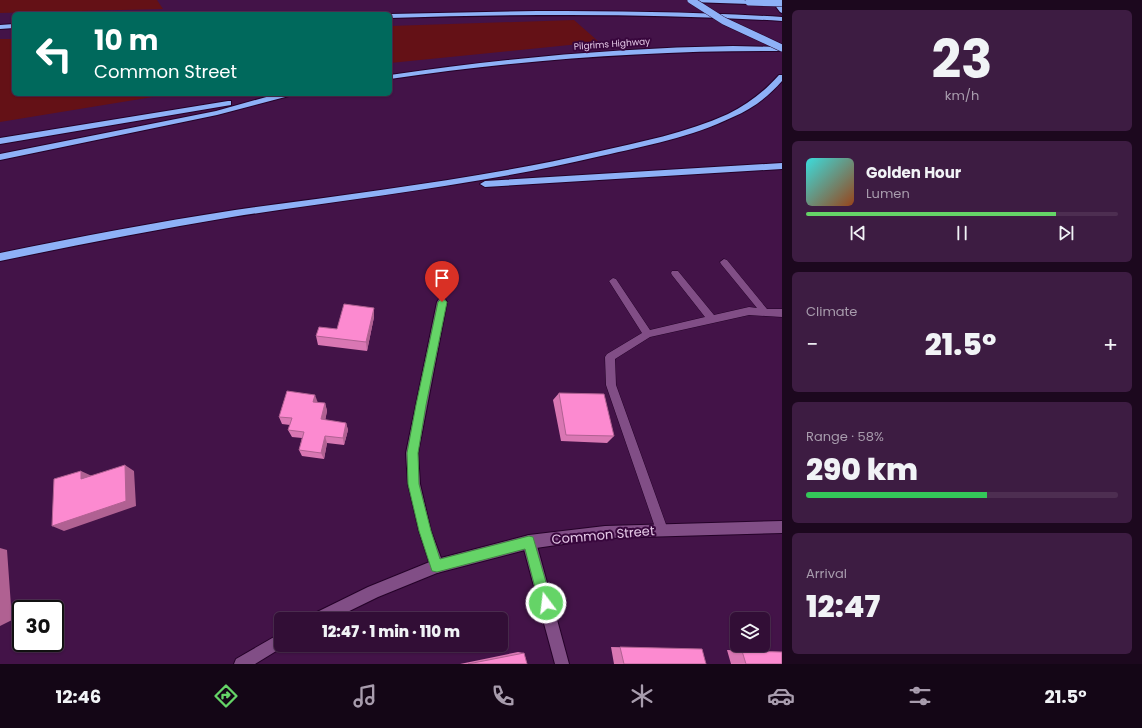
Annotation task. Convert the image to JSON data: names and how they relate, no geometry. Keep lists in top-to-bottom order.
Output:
{
  "streets": {
    "highway": ["Pilgrims Highway"],
    "street": ["Common Street"]
  },
  "page": {
    "tile": [
      ["23", "km/h"],
      "Climate",
      ["Range · 58%", "290 km"],
      ["Arrival", "12:47"]
    ],
    "turn": ["10 m", "Common Street"],
    "song": ["Golden Hour", "Lumen"],
    "heat": ["−", "21.5°", "+"],
    "limit": "30",
    "trip": "12:47 · 1 min · 110 m",
    "tabs": ["12:46", "21.5°"]
  }
}
